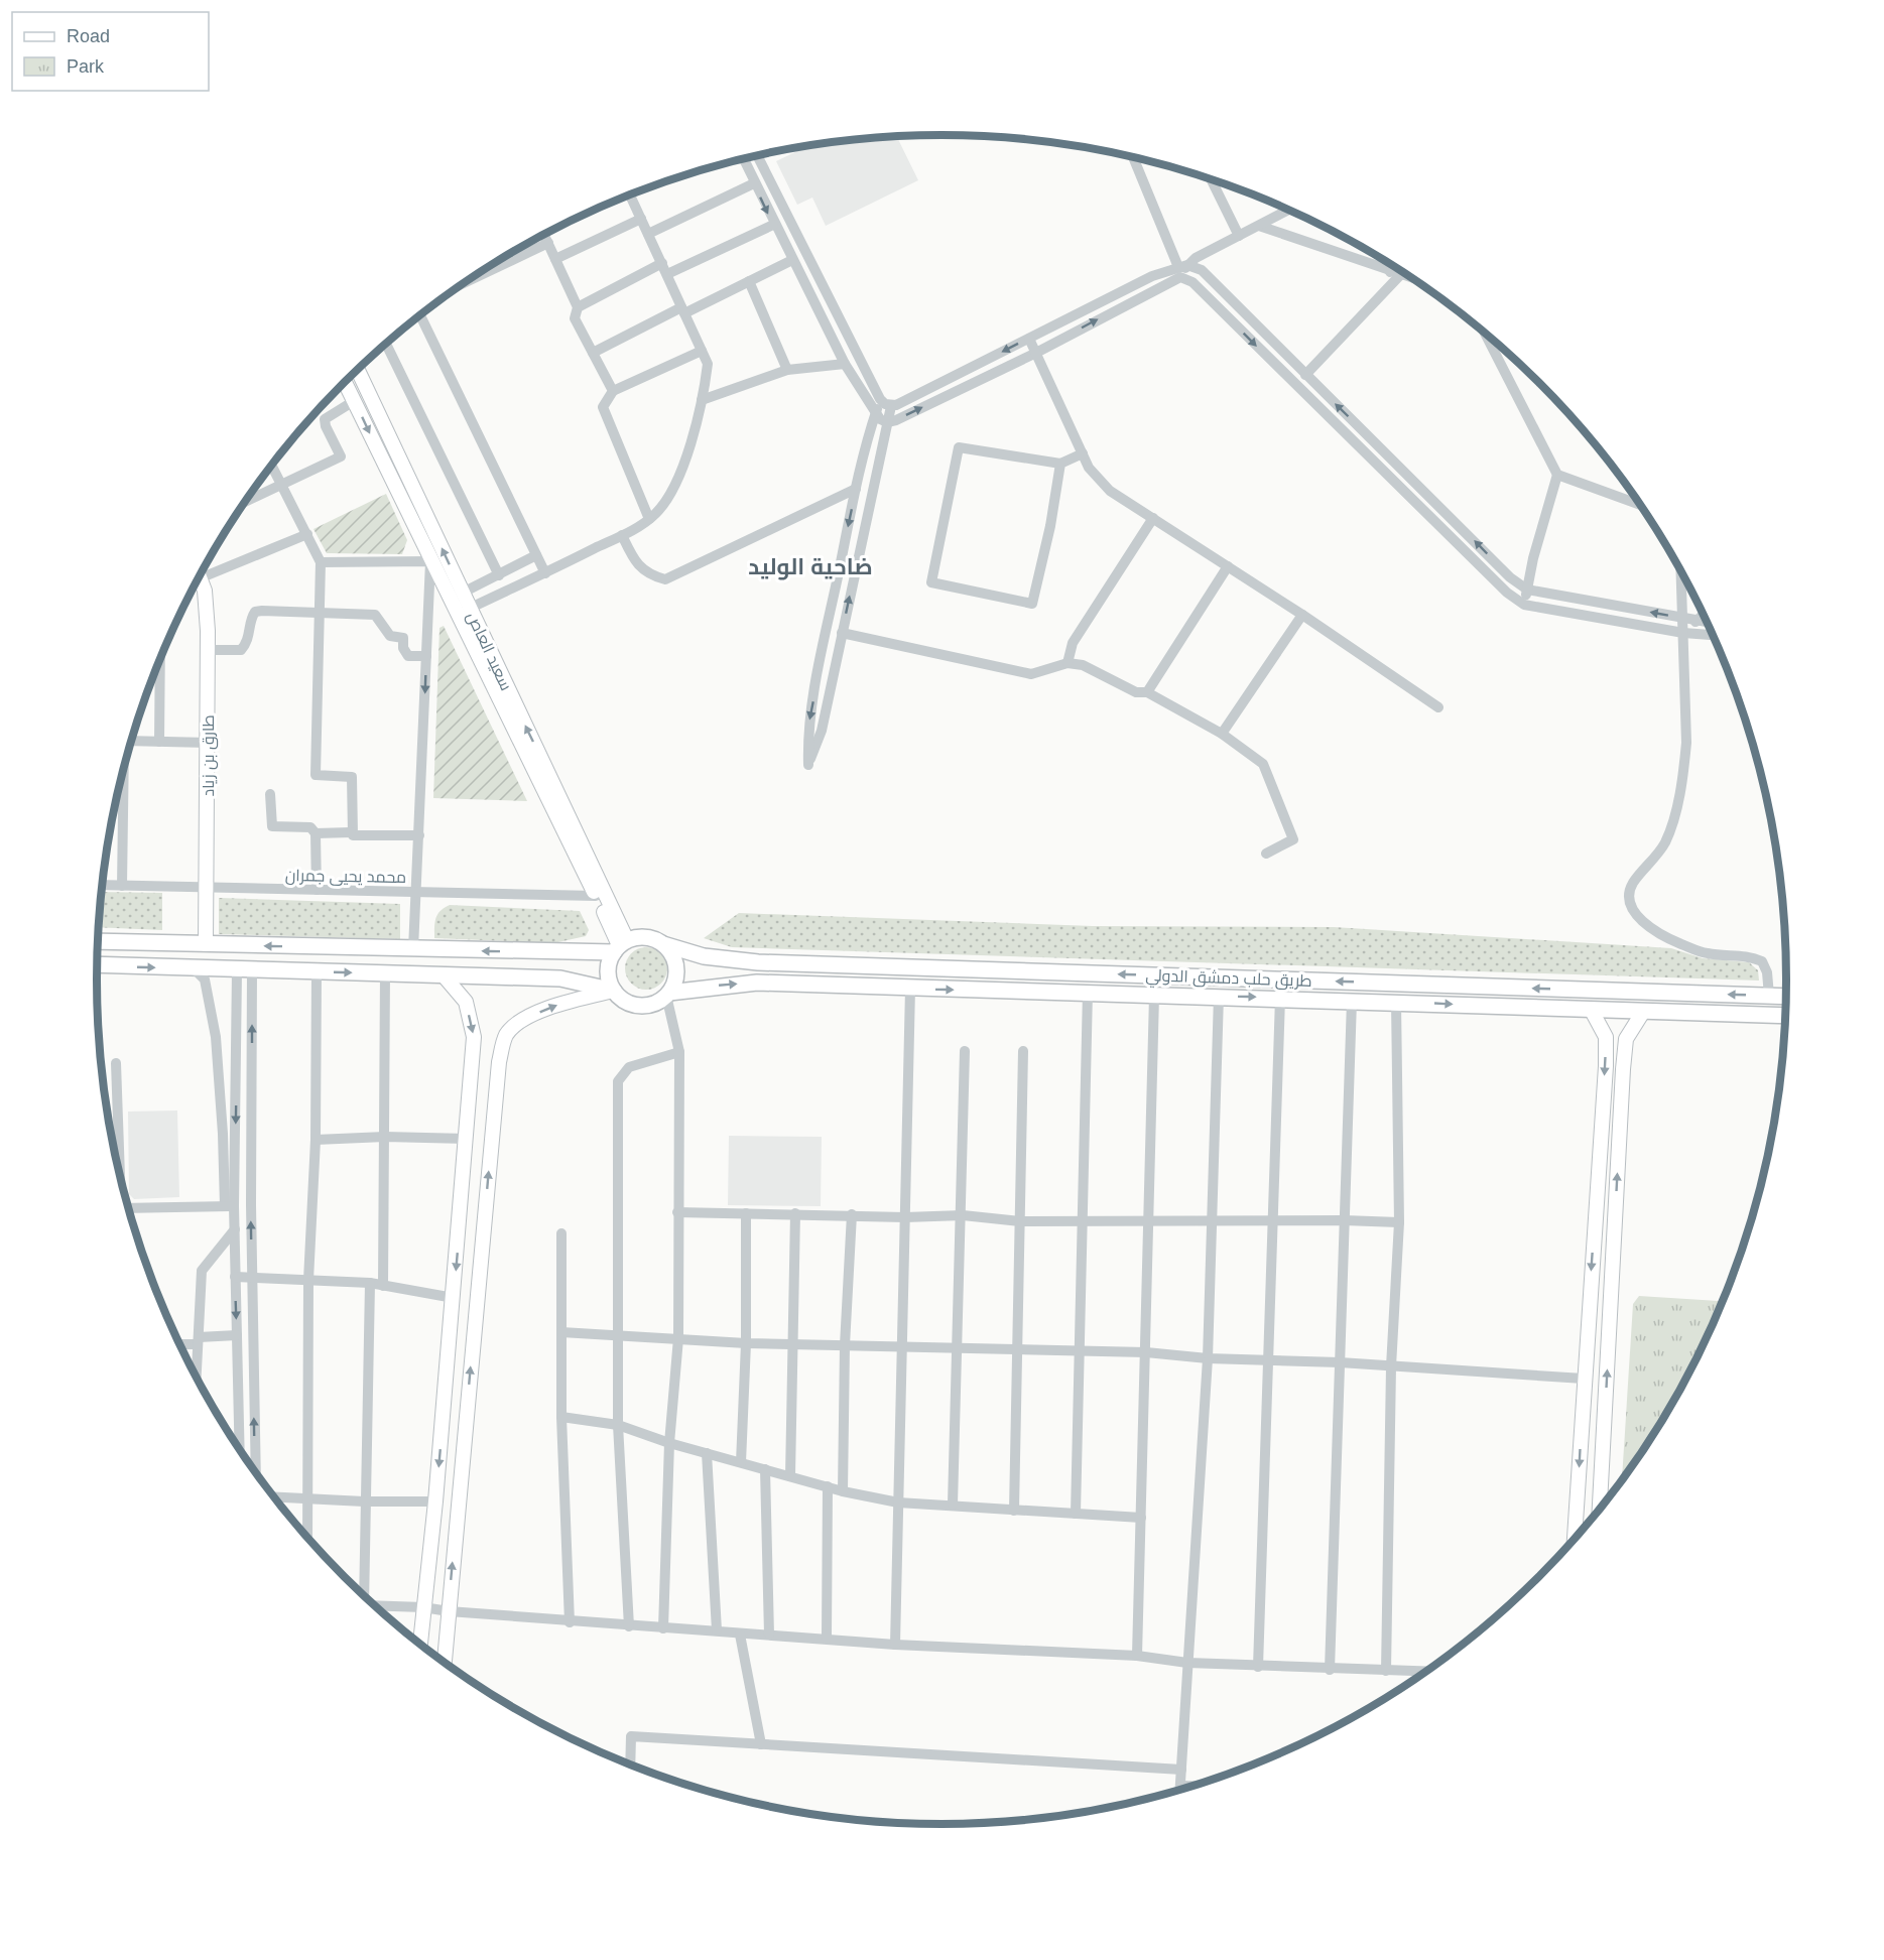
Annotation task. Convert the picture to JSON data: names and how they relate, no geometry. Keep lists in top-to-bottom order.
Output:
{
  "streets": {
    "highway": ["طريق حلب دمشق الدولي"],
    "main road": ["سعيد العاص", "طارق بن زياد"],
    "street": ["محمد يحيى جمران"]
  },
  "crossings": [
    ["سعيد العاص", "طريق حلب دمشق الدولي"],
    ["طارق بن زياد", "محمد يحيى جمران"]
  ],
  "districts": ["ضاحية الوليد"],
  "legend": ["Road", "Park"]
}
